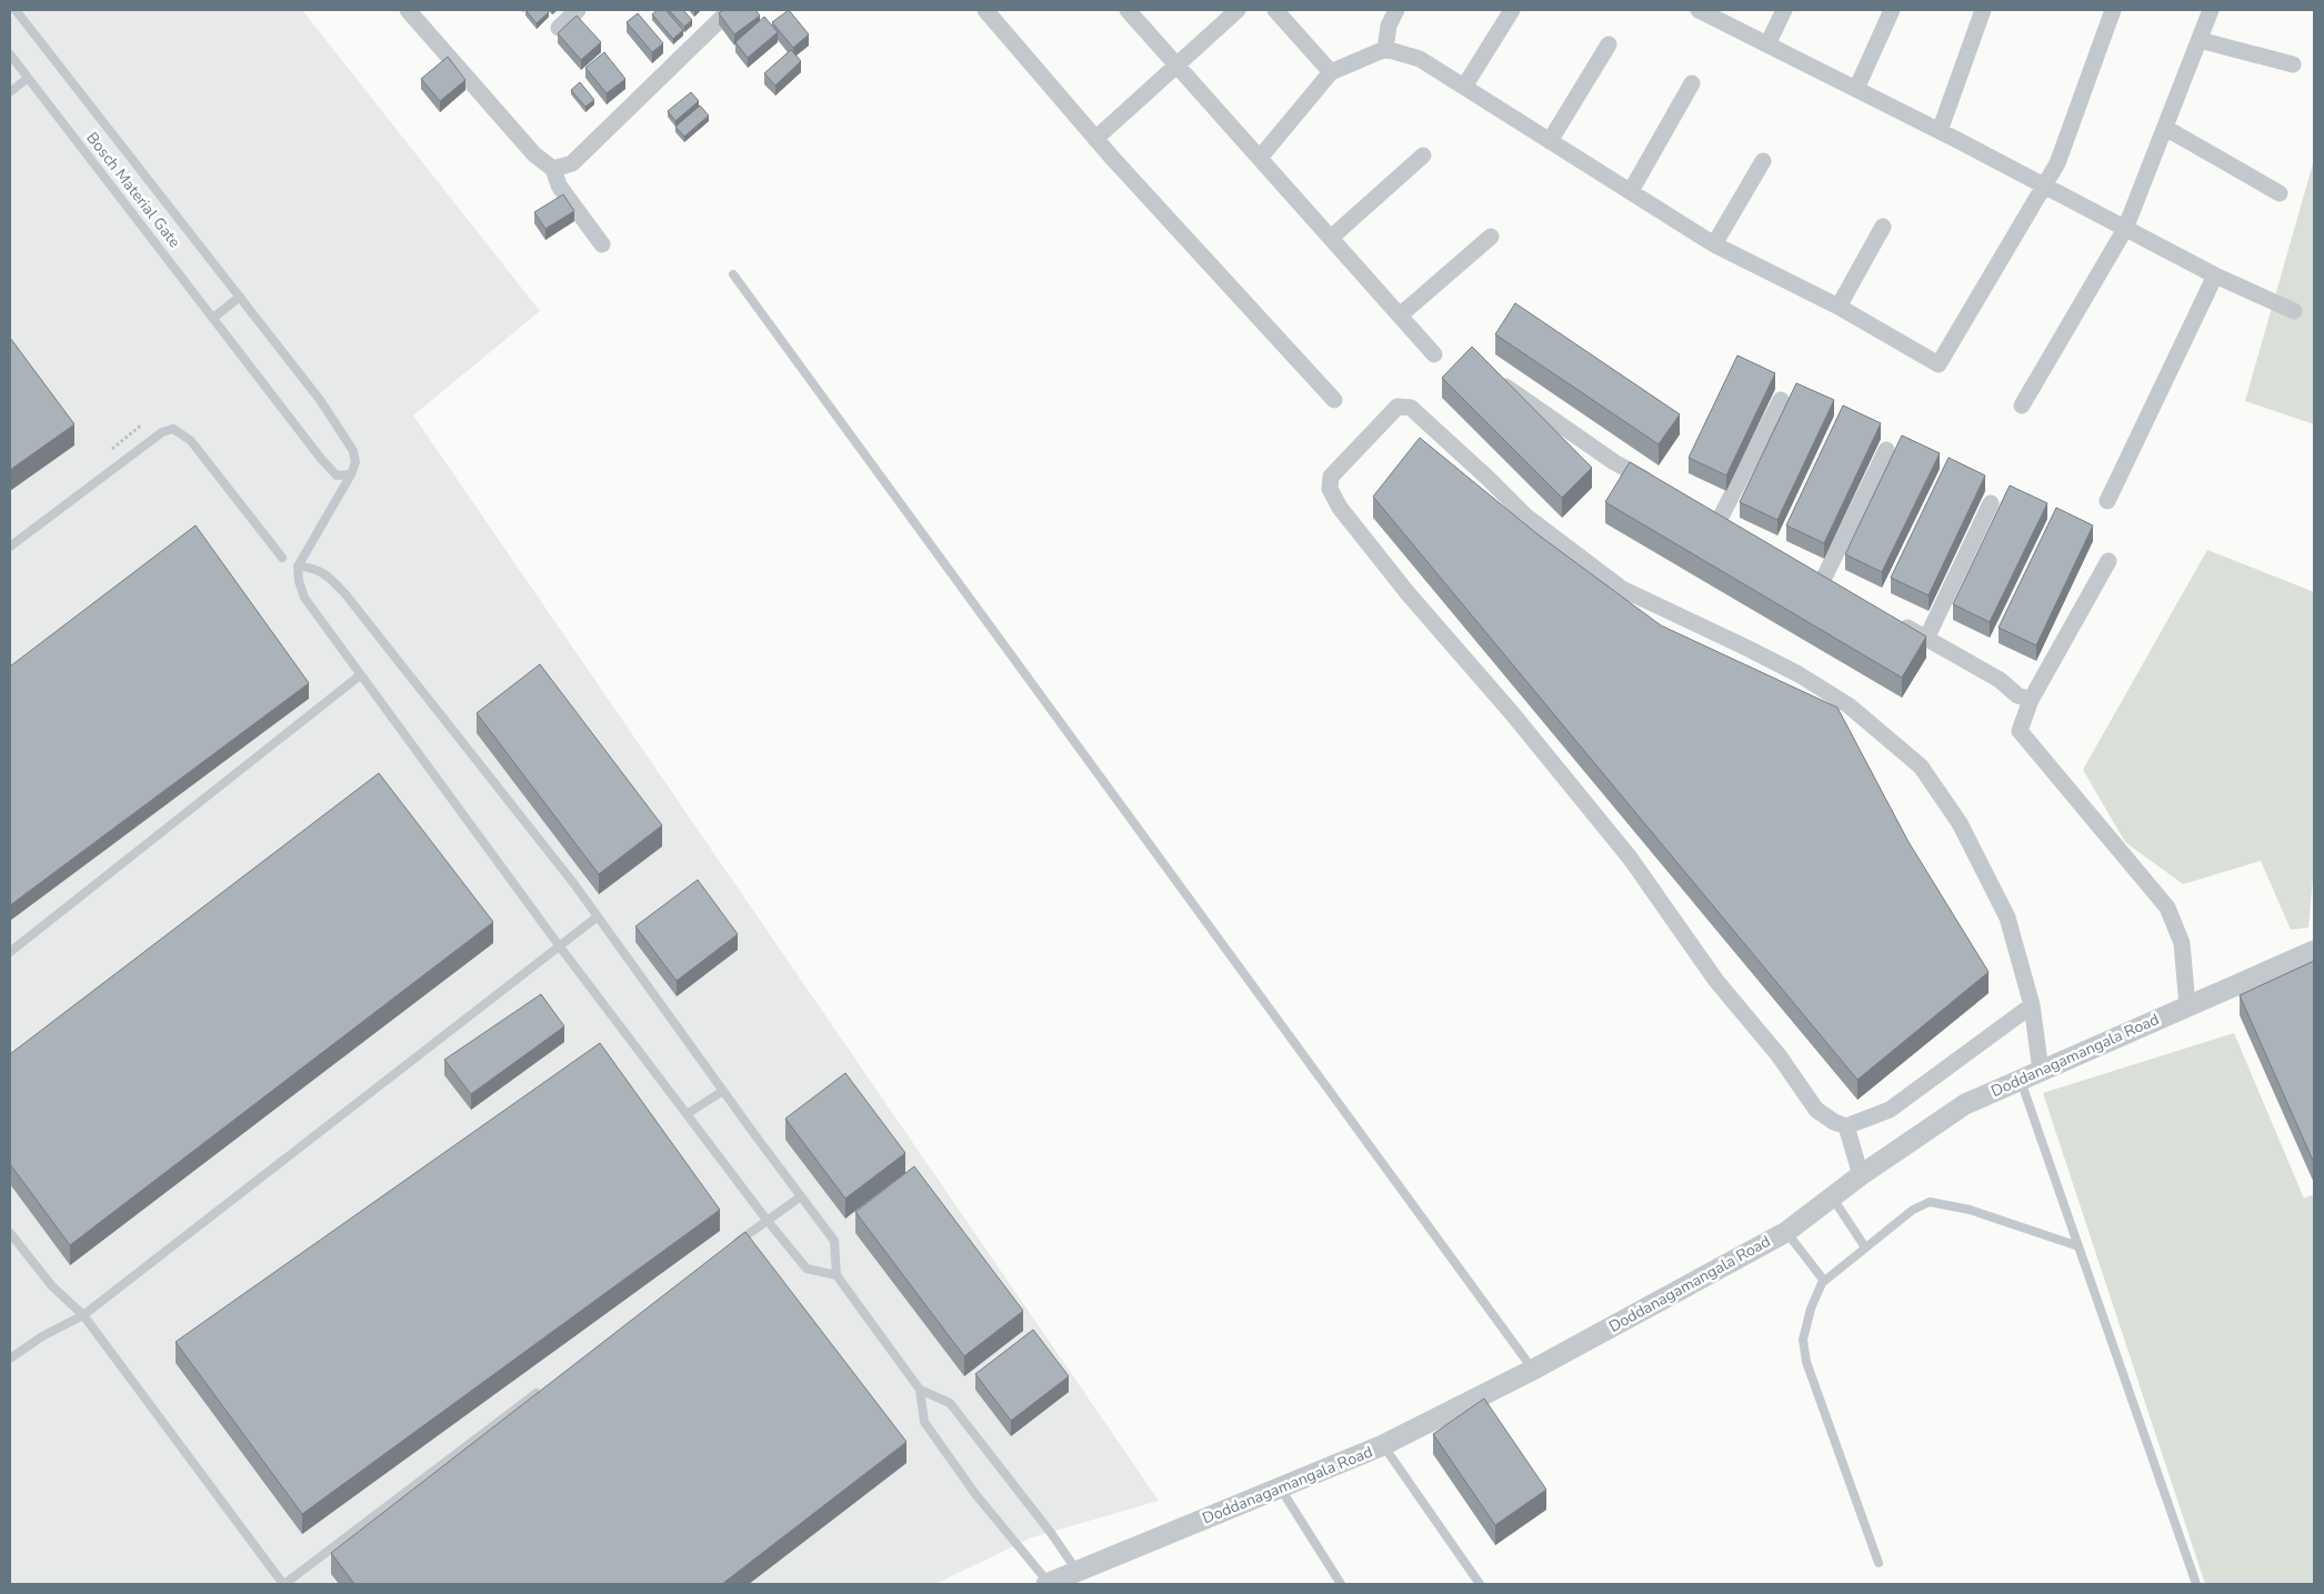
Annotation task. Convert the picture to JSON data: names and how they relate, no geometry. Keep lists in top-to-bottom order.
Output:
{
  "streets": {
    "street": ["Doddanagamangala Road"],
    "lane": ["Bosch Material Gate"]
  }
}
